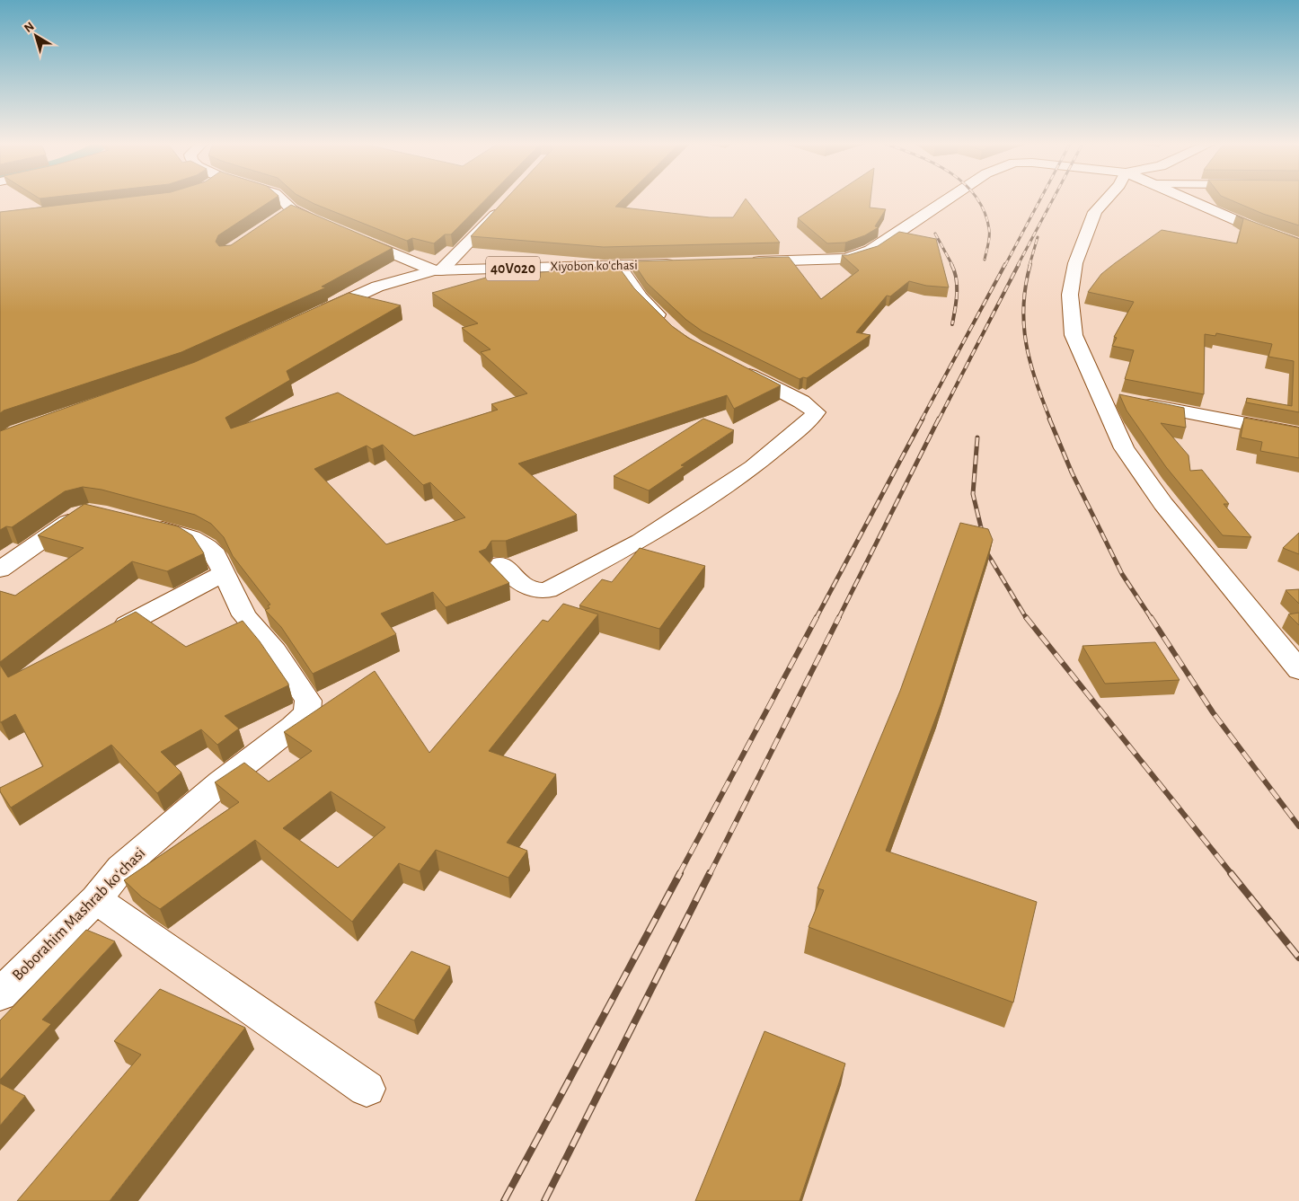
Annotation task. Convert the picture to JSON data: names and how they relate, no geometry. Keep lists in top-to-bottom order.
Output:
{
  "streets": {
    "street": ["Xiyobon koʻchasi", "40V020", "Boborahim Mashrab koʻchasi"]
  },
  "north": "top left"
}
